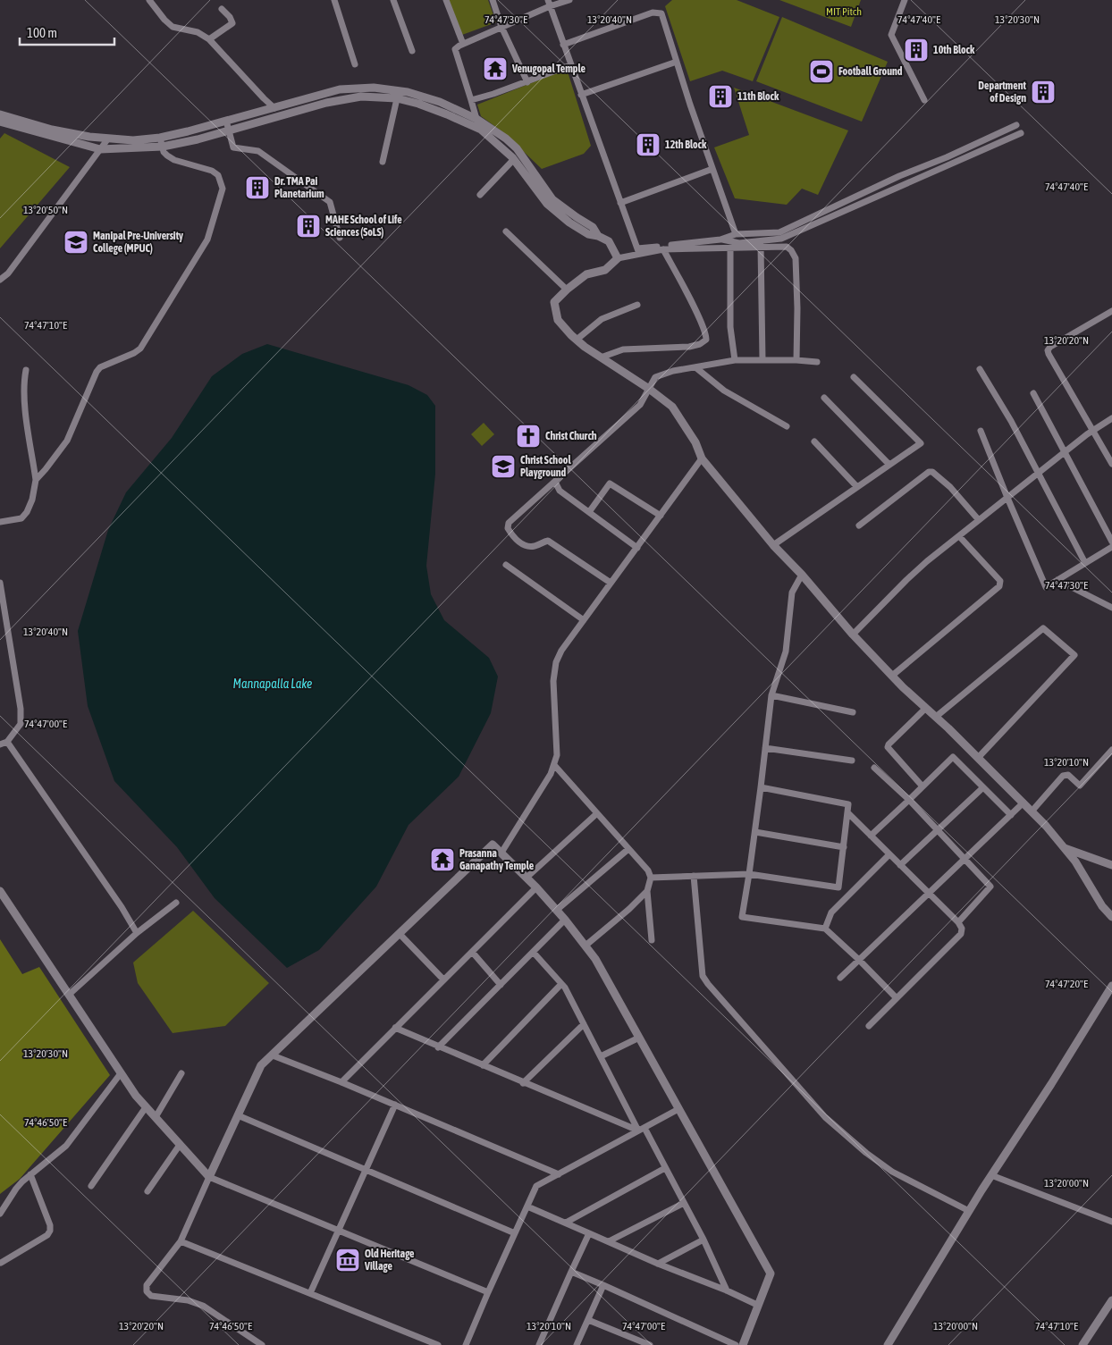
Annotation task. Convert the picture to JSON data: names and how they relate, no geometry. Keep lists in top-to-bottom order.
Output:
{
  "water": ["Mannapalla Lake"],
  "parks": ["MIT Pitch"],
  "places": {
    "building": [
      "10th Block",
      "Department of Design",
      "11th Block",
      "12th Block",
      "Dr. TMA Pai Planetarium",
      "MAHE School of Life Sciences (SoLS)"
    ],
    "temple": ["Venugopal Temple", "Prasanna Ganapathy Temple"],
    "sports": ["Football Ground"],
    "school or university": ["Manipal Pre-University College (MPUC)", "Christ School Playground"],
    "church": ["Christ Church"],
    "museum": ["Old Heritage Village"]
  },
  "scale_bar": "100 m",
  "coordinates": [
    "74°47'30\"E",
    "74°47'40\"E",
    "13°20'40\"N",
    "13°20'30\"N",
    "13°20'50\"N",
    "74°47'10\"E",
    "13°20'20\"N",
    "74°47'00\"E",
    "13°20'10\"N",
    "74°47'20\"E",
    "74°46'50\"E",
    "13°20'00\"N"
  ]
}
